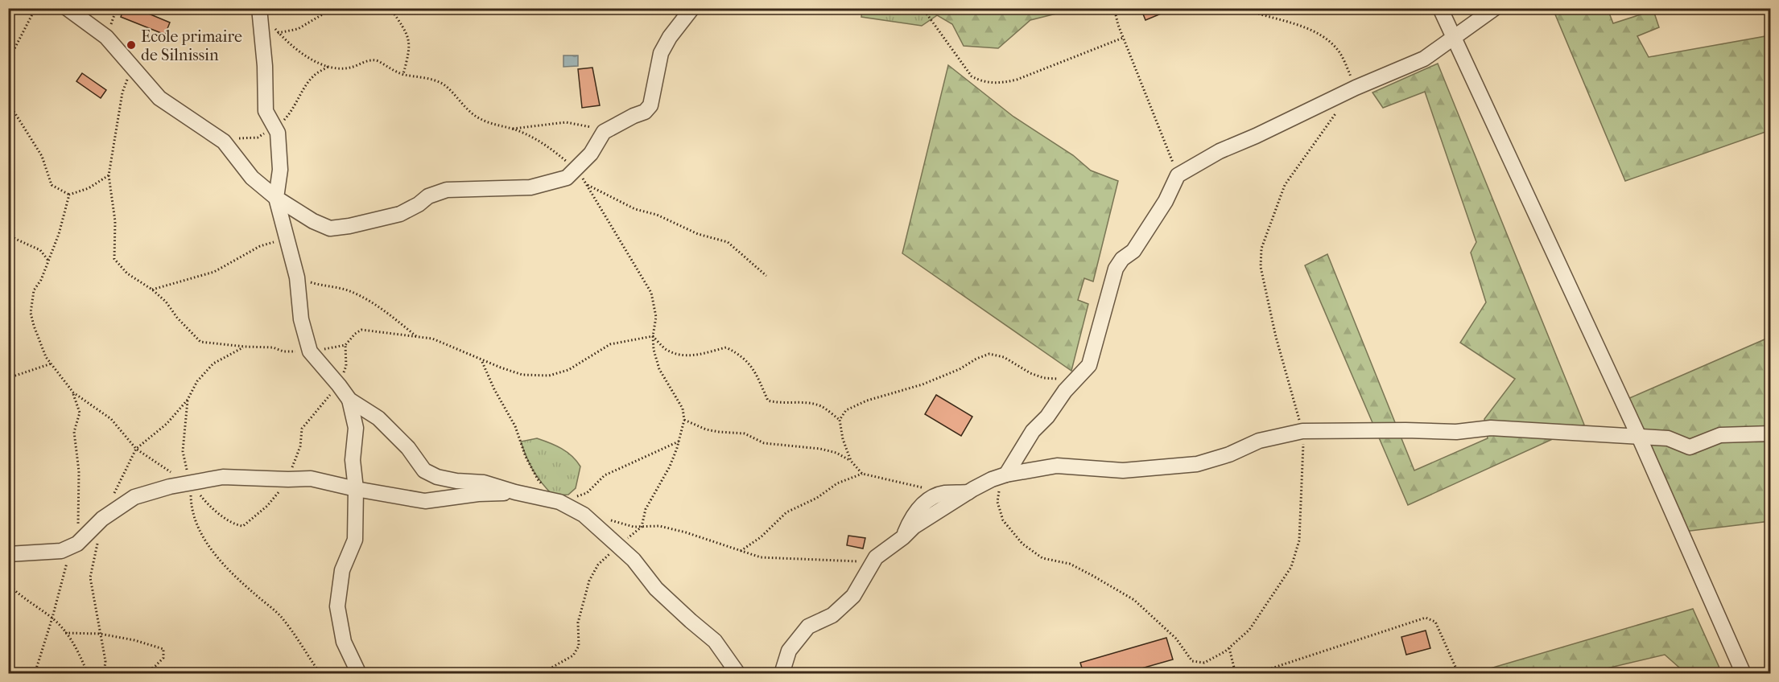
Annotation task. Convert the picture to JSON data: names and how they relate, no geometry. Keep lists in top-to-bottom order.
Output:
{
  "places": ["Ecole primaire de Silnissin"]
}
